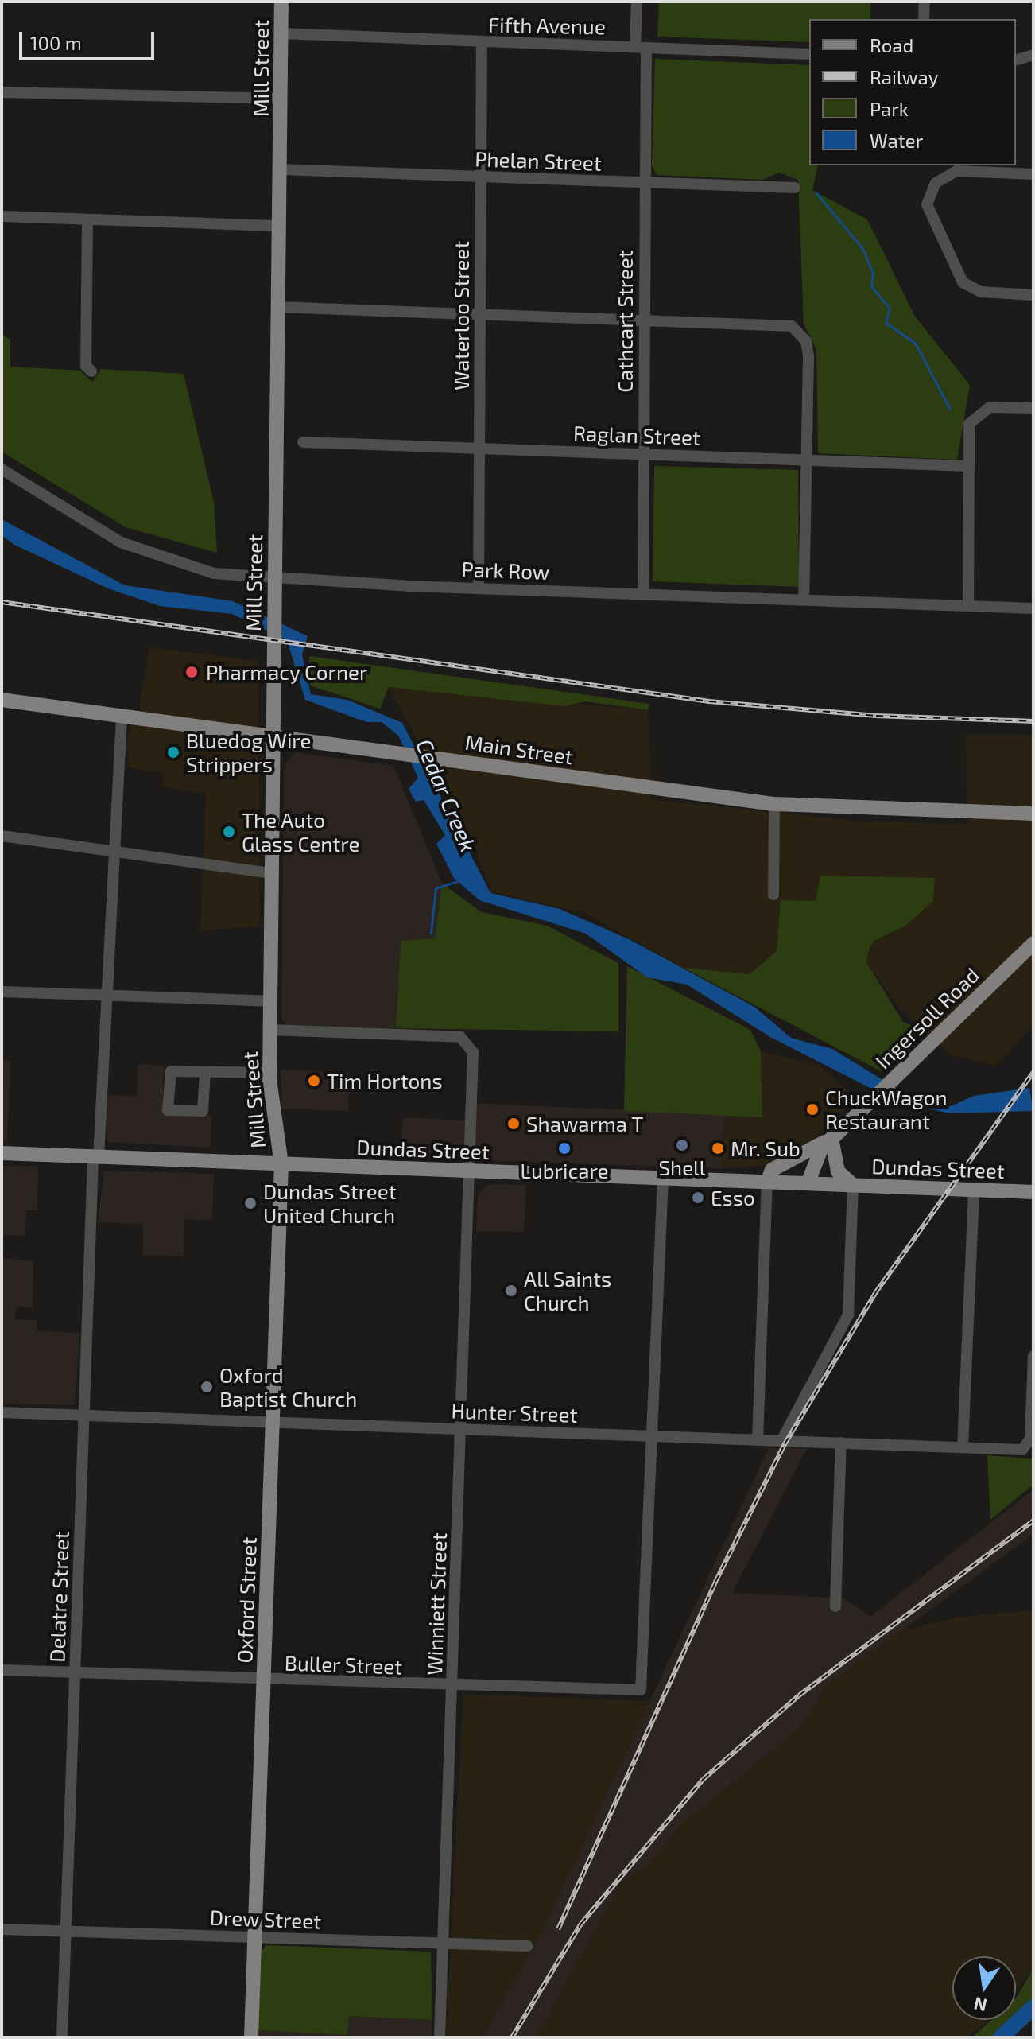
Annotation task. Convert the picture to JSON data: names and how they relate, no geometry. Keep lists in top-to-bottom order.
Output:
{
  "streets": {
    "main road": [
      "Mill Street",
      "Main Street",
      "Ingersoll Road",
      "Dundas Street",
      "Oxford Street"
    ],
    "street": [
      "Fifth Avenue",
      "Phelan Street",
      "Waterloo Street",
      "Cathcart Street",
      "Raglan Street",
      "Park Row",
      "Hunter Street",
      "Delatre Street",
      "Winniett Street",
      "Buller Street",
      "Drew Street"
    ]
  },
  "crossings": [
    ["Fifth Avenue", "Mill Street"],
    ["Fifth Avenue", "Waterloo Street"],
    ["Fifth Avenue", "Cathcart Street"],
    ["Mill Street", "Phelan Street"],
    ["Mill Street", "Park Row"],
    ["Mill Street", "Main Street"],
    ["Mill Street", "Dundas Street"],
    ["Mill Street", "Oxford Street"],
    ["Phelan Street", "Waterloo Street"],
    ["Phelan Street", "Cathcart Street"],
    ["Waterloo Street", "Raglan Street"],
    ["Waterloo Street", "Park Row"],
    ["Cathcart Street", "Raglan Street"],
    ["Cathcart Street", "Park Row"],
    ["Main Street", "Delatre Street"],
    ["Ingersoll Road", "Dundas Street"],
    ["Dundas Street", "Delatre Street"],
    ["Dundas Street", "Oxford Street"],
    ["Dundas Street", "Winniett Street"],
    ["Hunter Street", "Delatre Street"],
    ["Hunter Street", "Oxford Street"],
    ["Hunter Street", "Winniett Street"],
    ["Hunter Street", "Buller Street"],
    ["Delatre Street", "Buller Street"],
    ["Delatre Street", "Drew Street"],
    ["Oxford Street", "Buller Street"],
    ["Oxford Street", "Drew Street"],
    ["Winniett Street", "Buller Street"],
    ["Winniett Street", "Drew Street"]
  ],
  "water": ["Cedar Creek"],
  "places": [
    "Pharmacy Corner",
    "Bluedog Wire Strippers",
    "The Auto Glass Centre",
    "Tim Hortons",
    "ChuckWagon Restaurant",
    "Shawarma T",
    "Shell",
    "Lubricare",
    "Mr. Sub",
    "Esso",
    "Dundas Street United Church",
    "All Saints Church",
    "Oxford Baptist Church"
  ],
  "legend": [
    "Road",
    "Railway",
    "Park",
    "Water"
  ],
  "scale_bar": "100 m",
  "north": "bottom"
}
